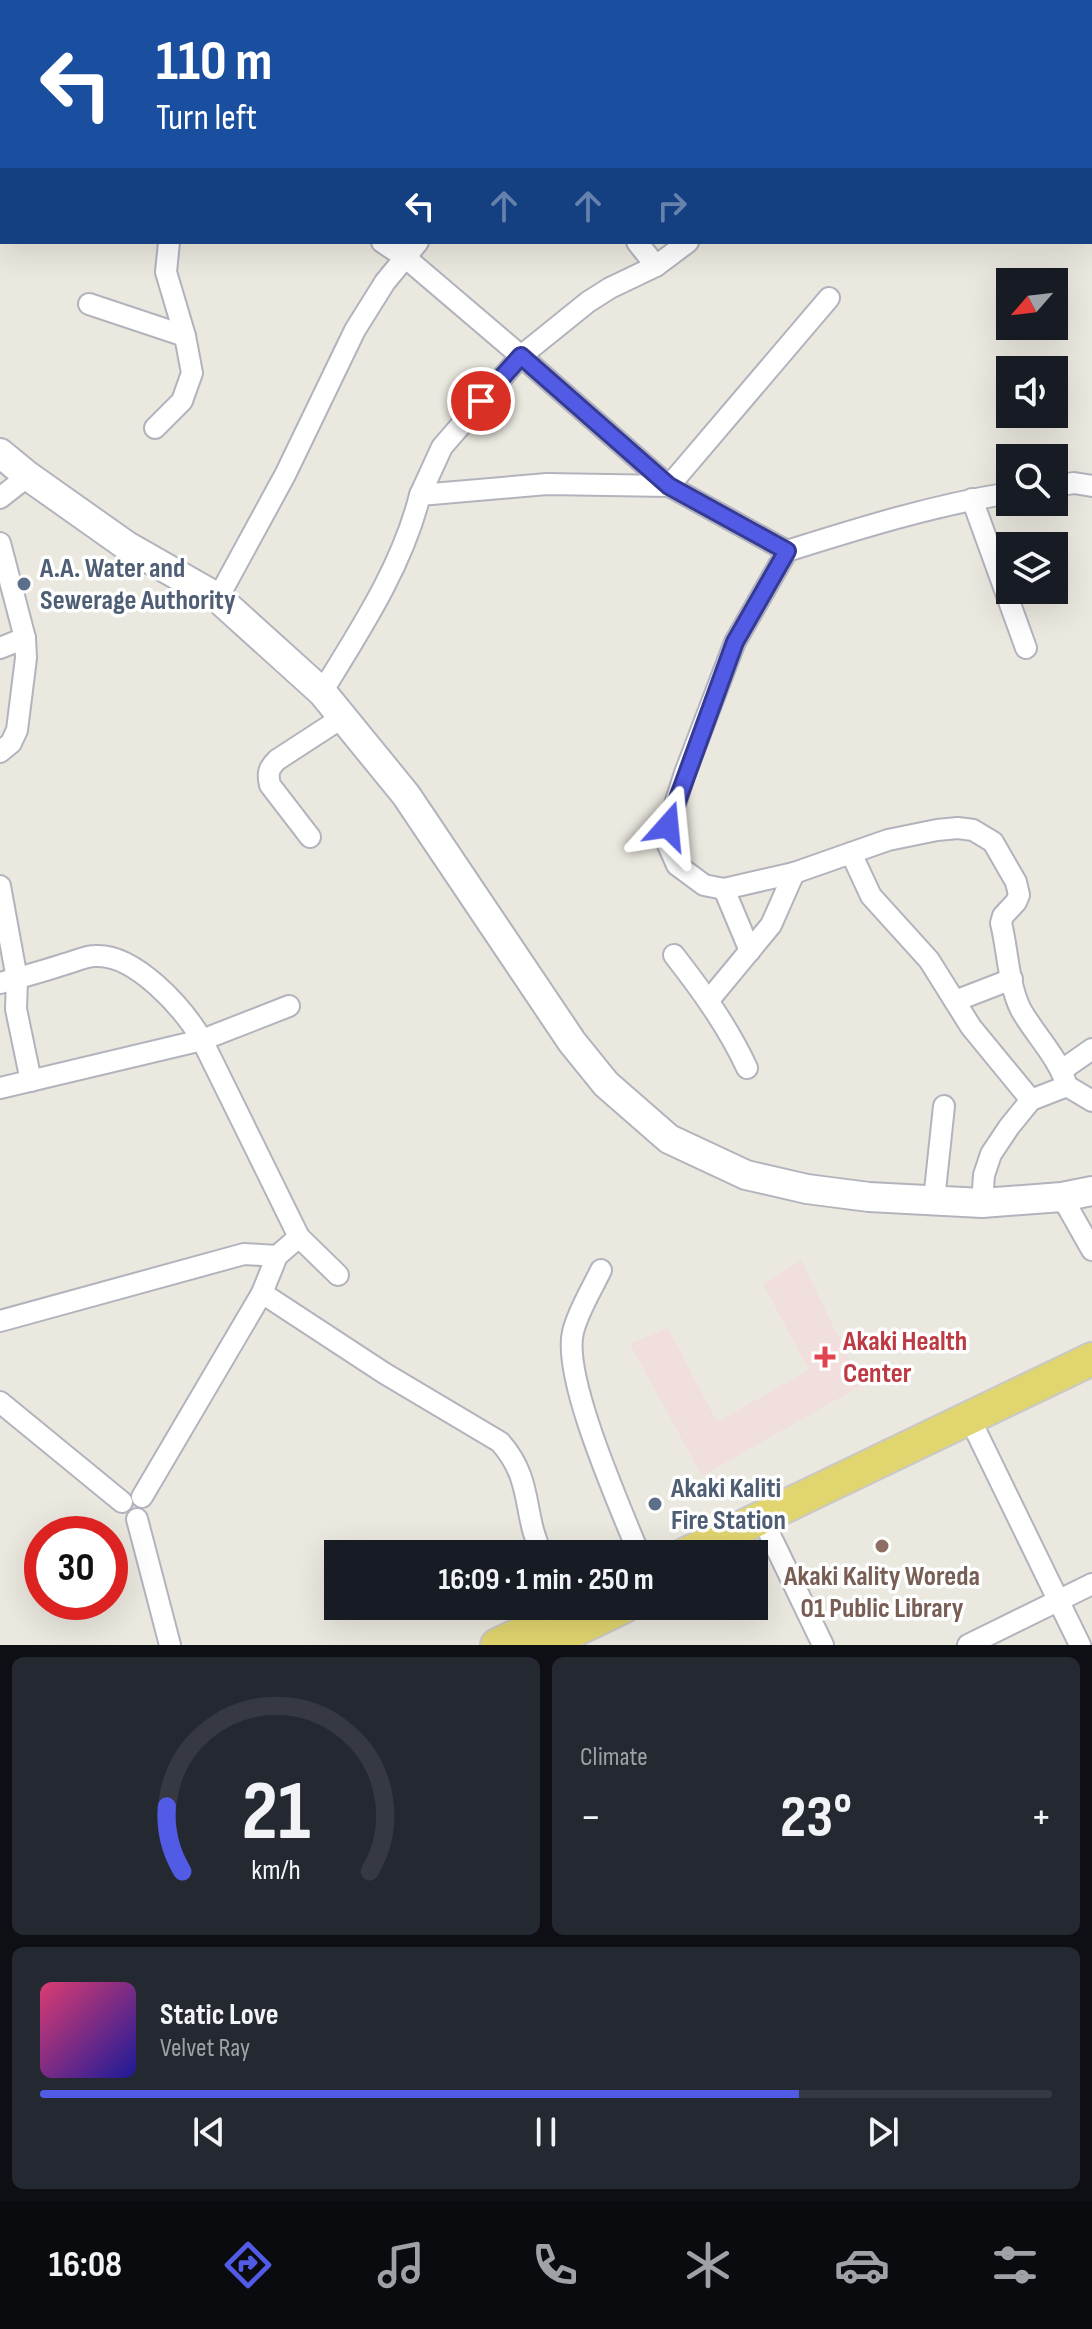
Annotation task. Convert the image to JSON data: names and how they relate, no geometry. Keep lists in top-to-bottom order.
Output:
{
  "places": {
    "other": ["A.A. Water and Sewerage Authority", "Akaki Kaliti Fire Station", "Akaki Kality Woreda 01 Public Library"],
    "health": ["Akaki Health Center"]
  },
  "north": "bottom left",
  "page": {
    "turn": ["110 m", "Turn left"],
    "limit": "30",
    "trip": "16:09 · 1 min · 250 m",
    "tile": "Climate",
    "heat": ["−", "23°", "+"],
    "song": ["Static Love", "Velvet Ray"],
    "tabs": "16:08",
    "gauge": ["21", "km/h"]
  }
}
